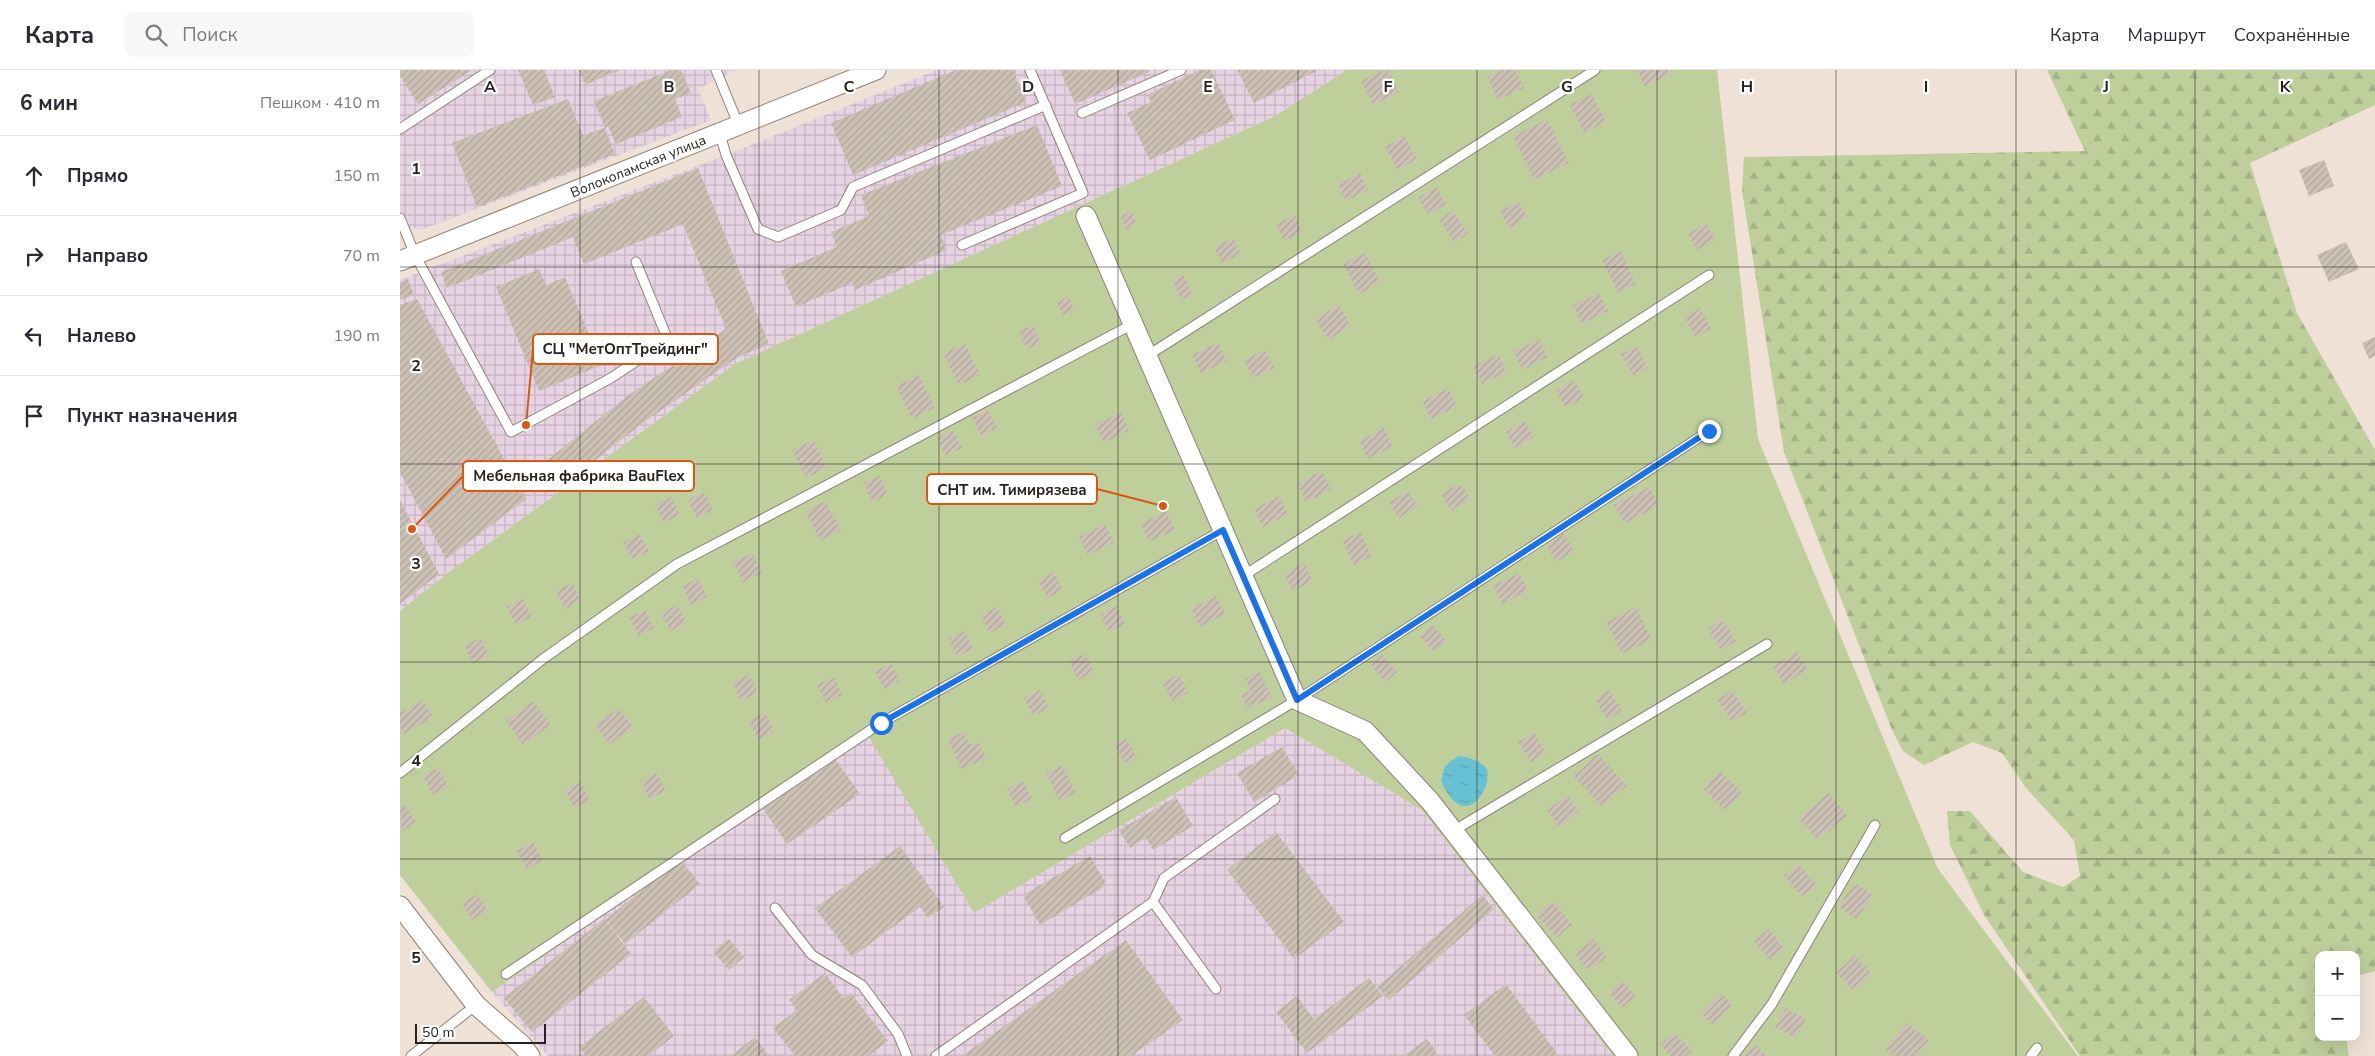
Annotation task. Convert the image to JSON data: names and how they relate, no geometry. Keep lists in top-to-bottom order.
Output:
{
  "streets": {
    "street": ["Волоколамская улица"]
  },
  "places": ["СЦ \"МетОптТрейдинг\"", "СНТ им. Тимирязева", "Мебельная фабрика BauFlex"],
  "scale_bar": "50 m",
  "page": {
    "header": "Карта",
    "search": "Поиск",
    "nav": ["Карта", "Маршрут", "Сохранённые"],
    "heading": ["6 мин", "Пешком · 410 m"],
    "list": [
      ["Прямо", "150 m"],
      ["Направо", "70 m"],
      ["Налево", "190 m"],
      "Пункт назначения"
    ],
    "map_buttons": ["+", "−"],
    "scale": "50 m"
  },
  "grid": {
    "columns": [
      "A",
      "B",
      "C",
      "D",
      "E",
      "F",
      "G",
      "H",
      "I",
      "J",
      "K"
    ],
    "rows": [
      "1",
      "2",
      "3",
      "4",
      "5"
    ]
  }
}
